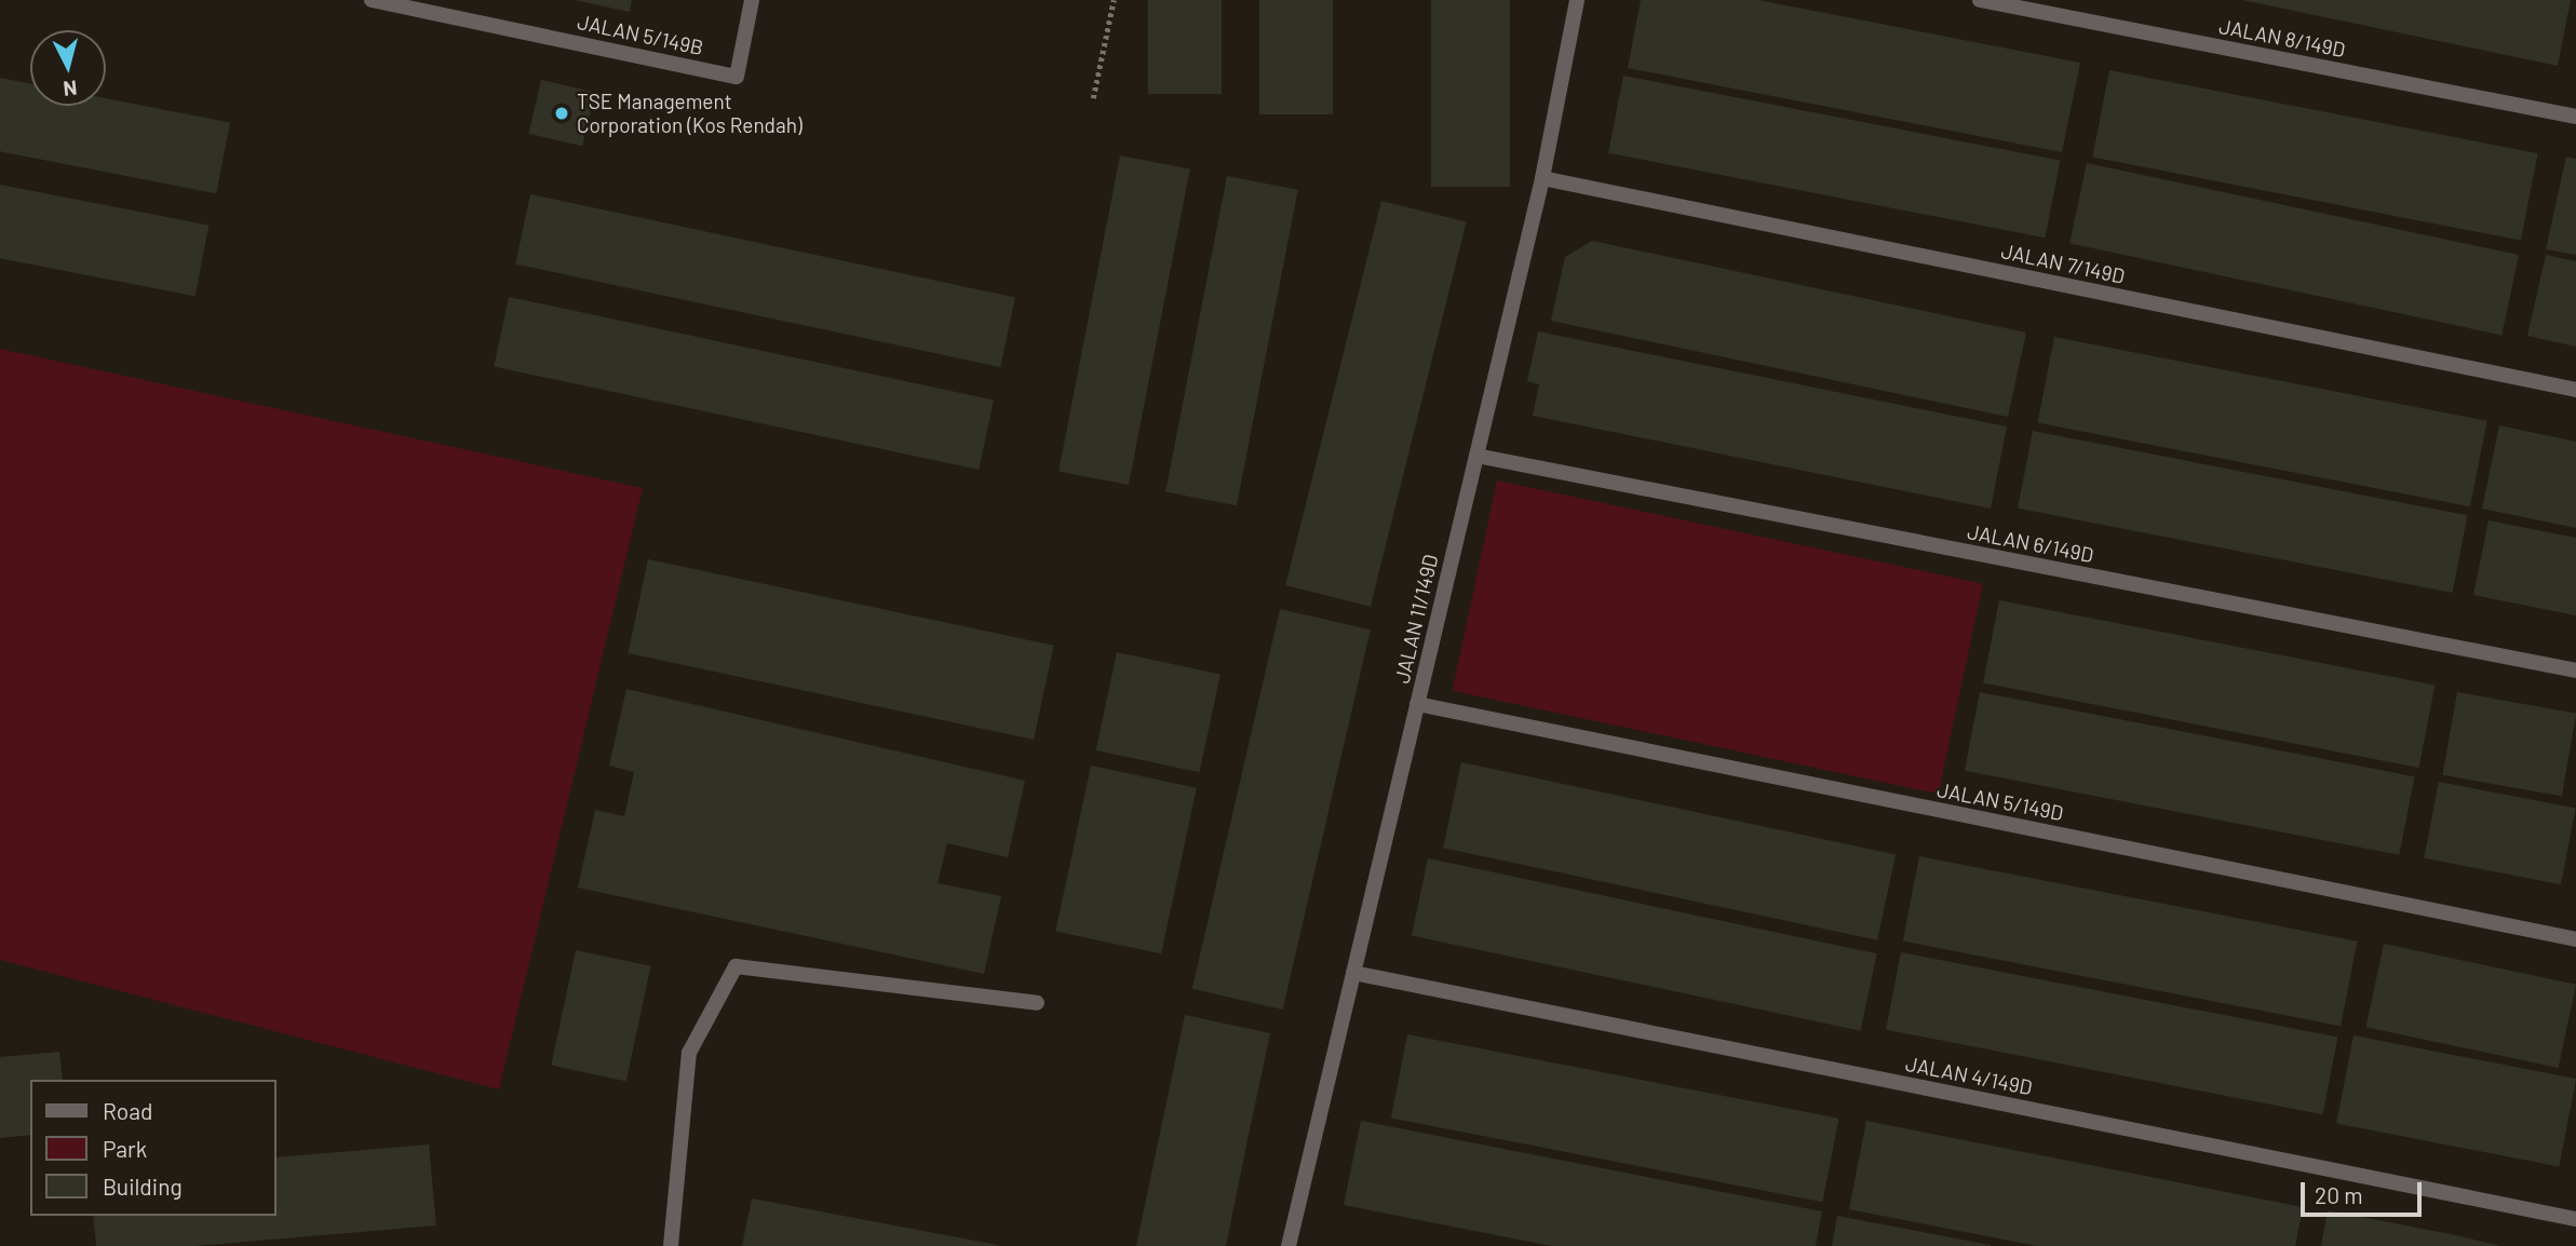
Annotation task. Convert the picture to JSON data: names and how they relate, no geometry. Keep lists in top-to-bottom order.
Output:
{
  "streets": {
    "street": [
      "JALAN 5/149B",
      "JALAN 8/149D",
      "JALAN 7/149D",
      "JALAN 6/149D",
      "JALAN 11/149D",
      "JALAN 5/149D",
      "JALAN 4/149D"
    ]
  },
  "crossings": [
    ["JALAN 7/149D", "JALAN 11/149D"],
    ["JALAN 6/149D", "JALAN 11/149D"],
    ["JALAN 11/149D", "JALAN 5/149D"],
    ["JALAN 11/149D", "JALAN 4/149D"]
  ],
  "places": ["TSE Management Corporation (Kos Rendah)"],
  "legend": ["Road", "Park", "Building"],
  "scale_bar": "20 m",
  "north": "bottom"
}
